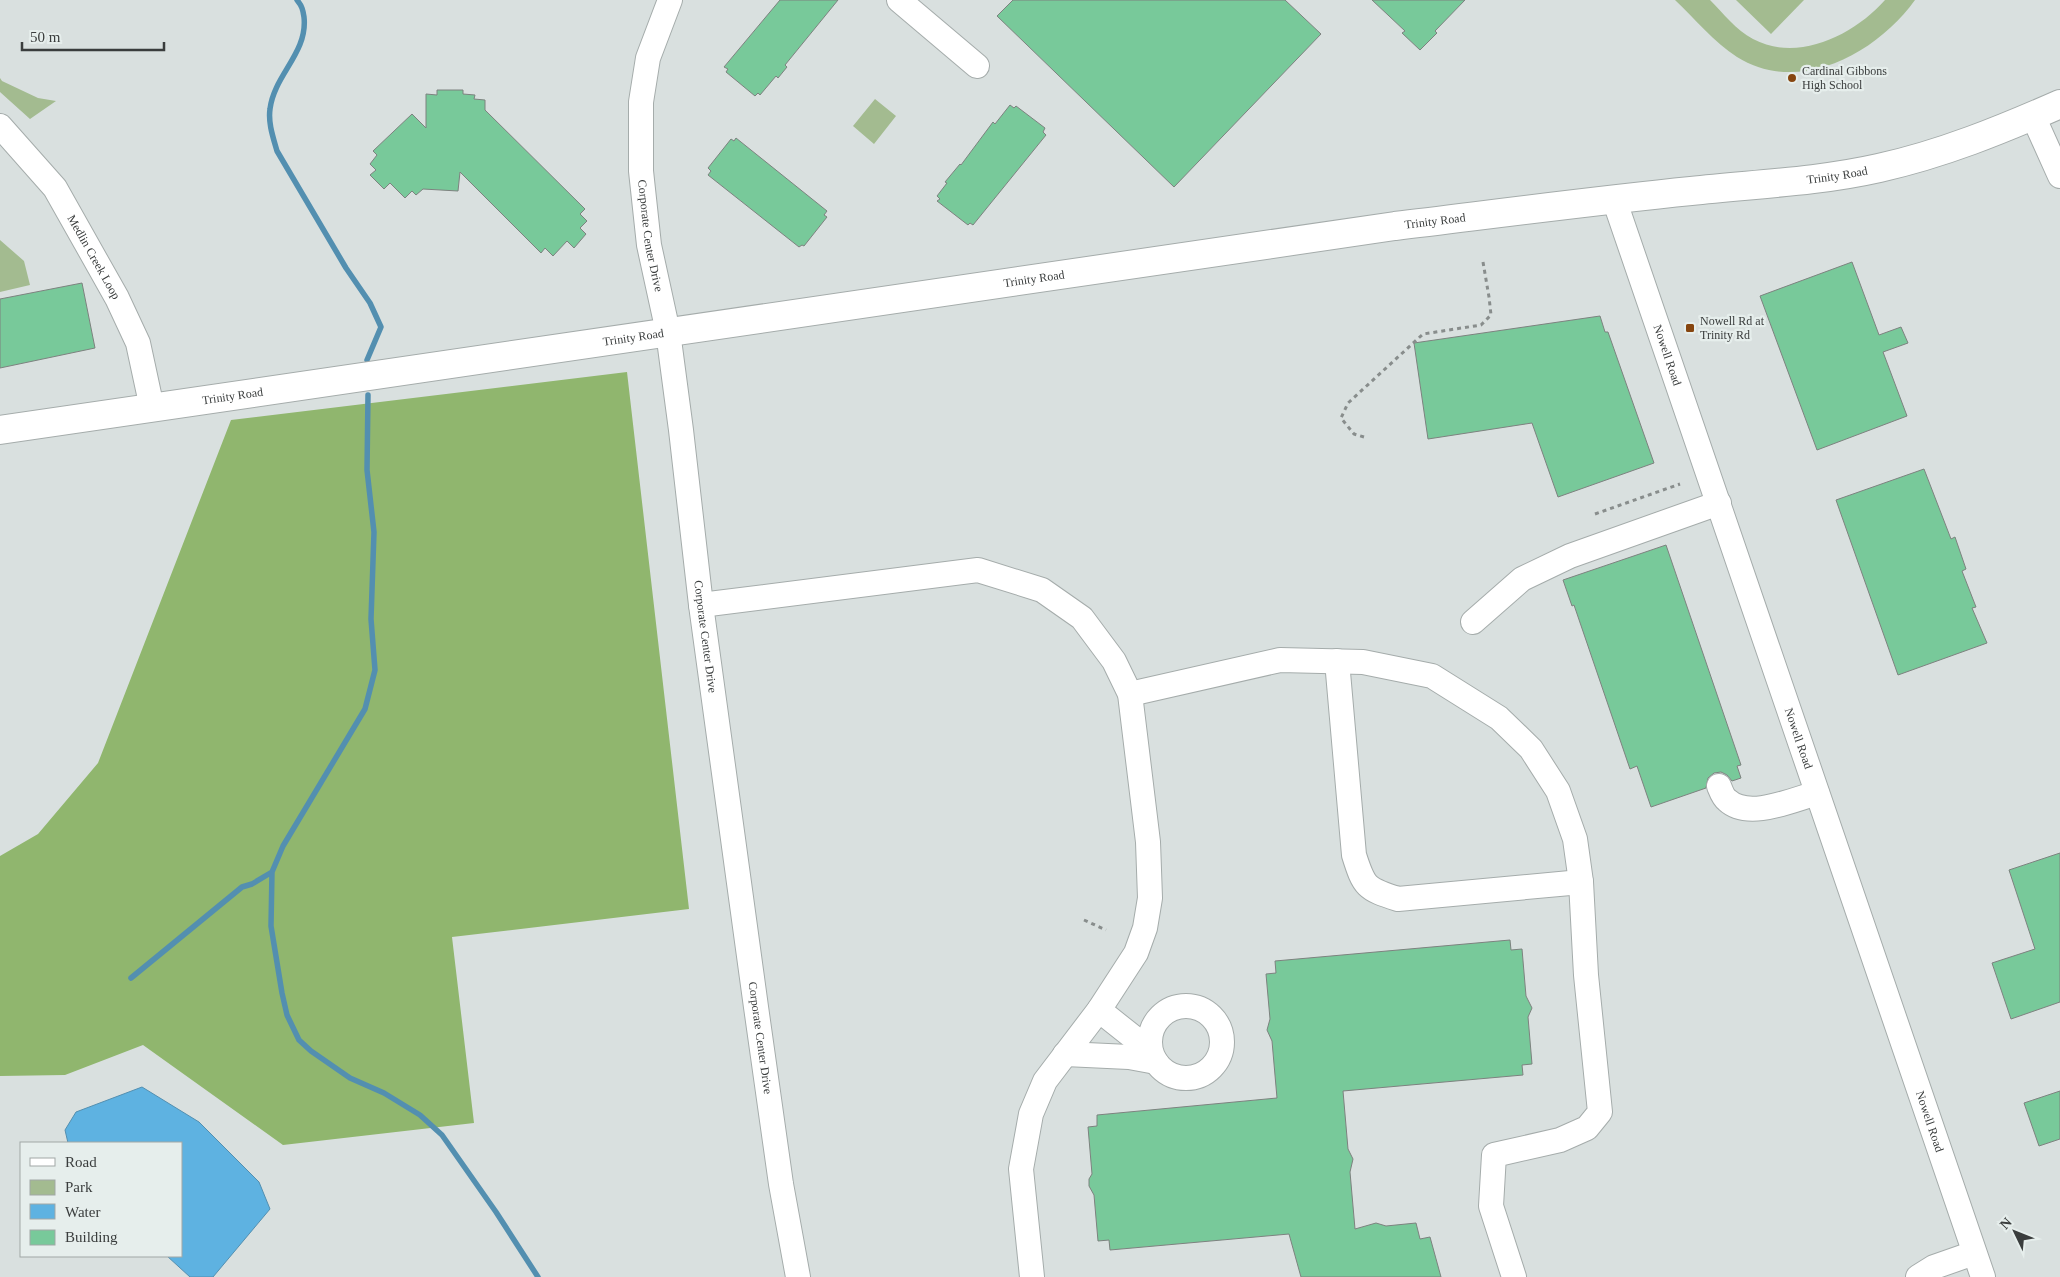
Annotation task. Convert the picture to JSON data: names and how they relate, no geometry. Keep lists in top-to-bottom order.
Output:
{
  "streets": {
    "main road": ["Trinity Road"],
    "street": ["Corporate Center Drive", "Medlin Creek Loop", "Nowell Road"]
  },
  "crossings": [
    ["Trinity Road", "Corporate Center Drive"],
    ["Trinity Road", "Medlin Creek Loop"],
    ["Trinity Road", "Nowell Road"]
  ],
  "places": {
    "other": ["Cardinal Gibbons High School"],
    "transit": ["Nowell Rd at Trinity Rd"]
  },
  "legend": [
    "Road",
    "Park",
    "Water",
    "Building"
  ],
  "scale_bar": "50 m",
  "north": "top left"
}
